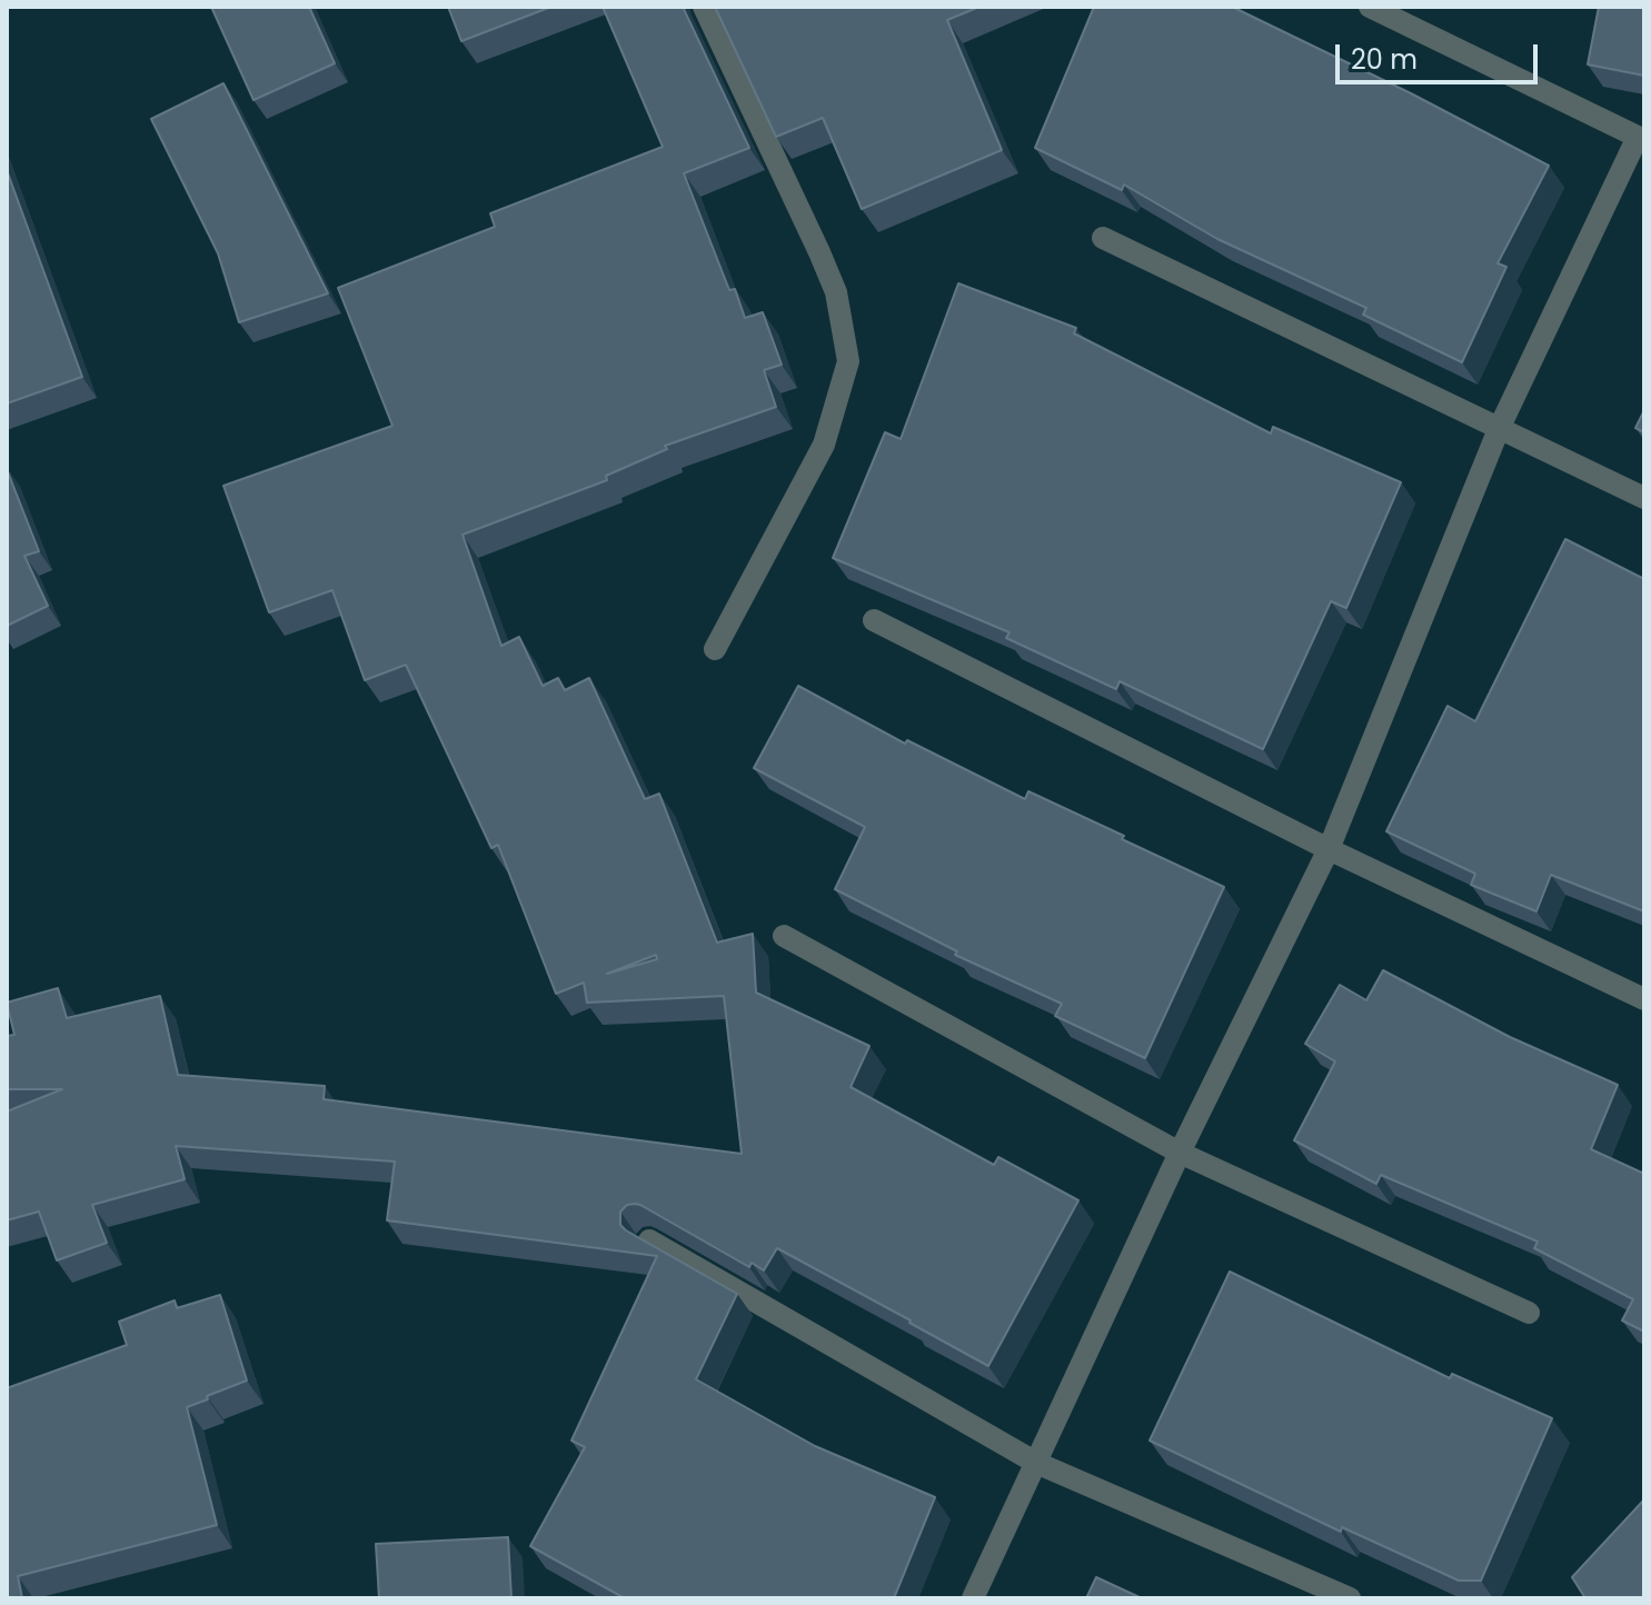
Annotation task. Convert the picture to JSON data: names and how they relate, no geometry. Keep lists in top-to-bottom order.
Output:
{
  "scale_bar": "20 m"
}
